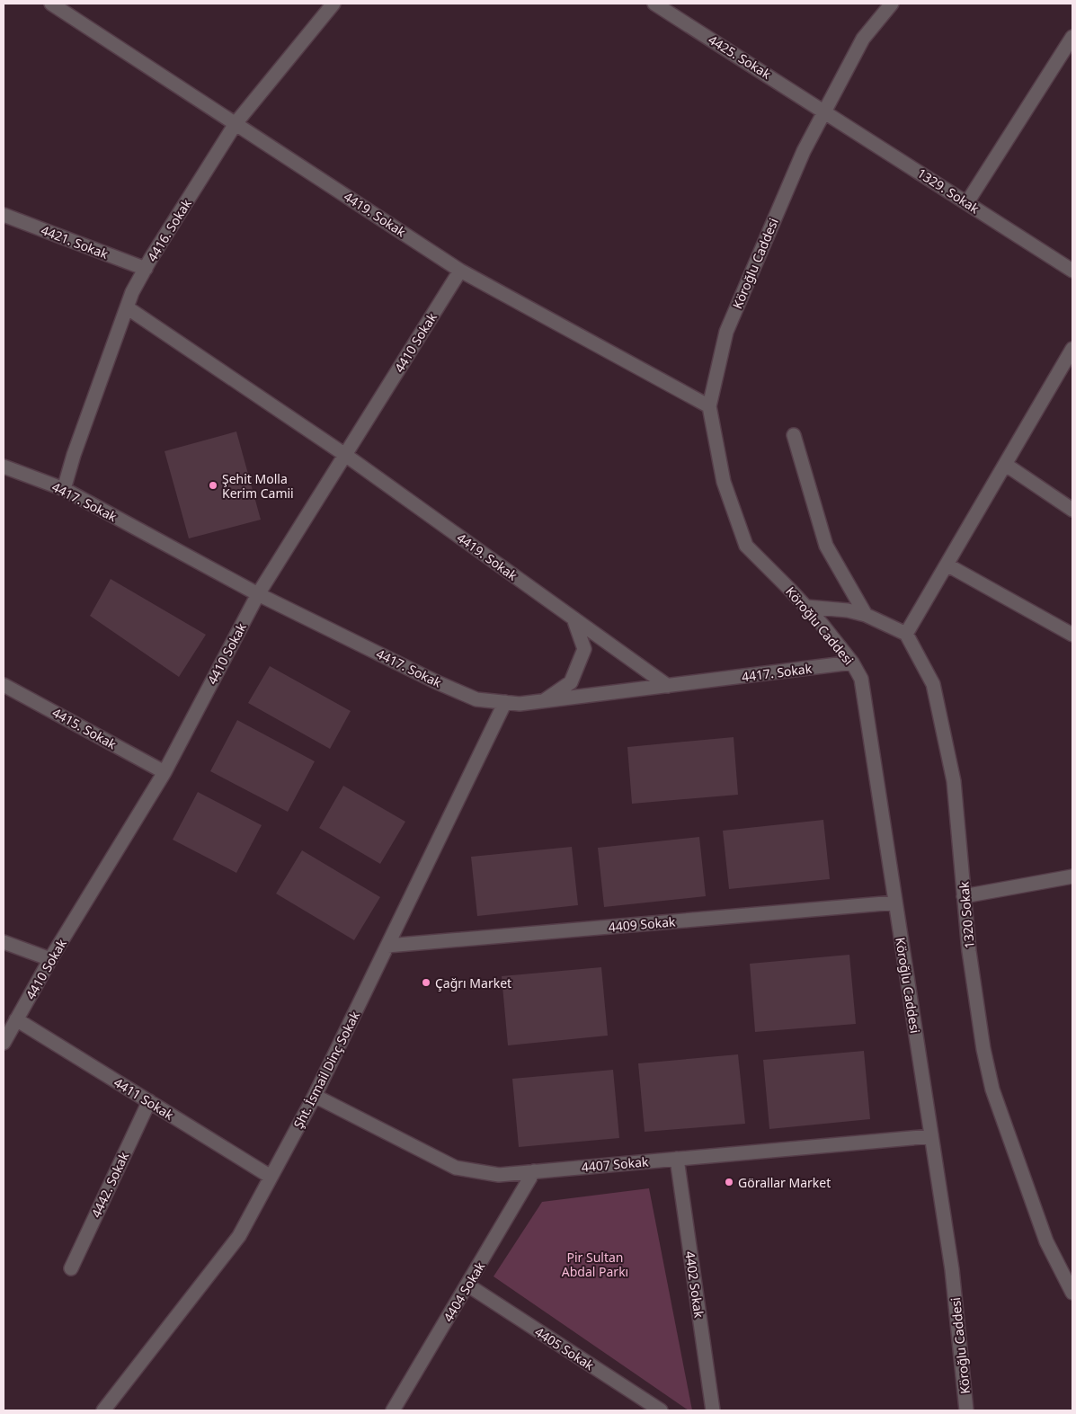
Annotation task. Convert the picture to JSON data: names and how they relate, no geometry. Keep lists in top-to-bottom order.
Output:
{
  "streets": {
    "street": [
      "4425. Sokak",
      "1329. Sokak",
      "4419. Sokak",
      "4416. Sokak",
      "4421. Sokak",
      "Köroğlu Caddesi",
      "4410 Sokak",
      "4417. Sokak",
      "4415. Sokak",
      "1320 Sokak",
      "4409 Sokak",
      "Şht. İsmail Dinç Sokak",
      "4411 Sokak",
      "4407 Sokak",
      "4442. Sokak",
      "4402 Sokak",
      "4404 Sokak",
      "4405 Sokak"
    ]
  },
  "crossings": [
    ["4425. Sokak", "1329. Sokak"],
    ["4425. Sokak", "Köroğlu Caddesi"],
    ["1329. Sokak", "Köroğlu Caddesi"],
    ["4419. Sokak", "4416. Sokak"],
    ["4419. Sokak", "Köroğlu Caddesi"],
    ["4419. Sokak", "4410 Sokak"],
    ["4419. Sokak", "4417. Sokak"],
    ["4416. Sokak", "4421. Sokak"],
    ["4416. Sokak", "4417. Sokak"],
    ["Köroğlu Caddesi", "4417. Sokak"],
    ["Köroğlu Caddesi", "4409 Sokak"],
    ["Köroğlu Caddesi", "4407 Sokak"],
    ["4410 Sokak", "4417. Sokak"],
    ["4410 Sokak", "4415. Sokak"],
    ["4410 Sokak", "4411 Sokak"],
    ["4417. Sokak", "Şht. İsmail Dinç Sokak"],
    ["4409 Sokak", "Şht. İsmail Dinç Sokak"],
    ["Şht. İsmail Dinç Sokak", "4411 Sokak"],
    ["Şht. İsmail Dinç Sokak", "4407 Sokak"],
    ["4411 Sokak", "4442. Sokak"],
    ["4407 Sokak", "4402 Sokak"],
    ["4407 Sokak", "4404 Sokak"],
    ["4404 Sokak", "4405 Sokak"]
  ],
  "parks": ["Pir Sultan Abdal Parkı"],
  "places": ["Şehit Molla Kerim Camii", "Çağrı Market", "Görallar Market"]
}
